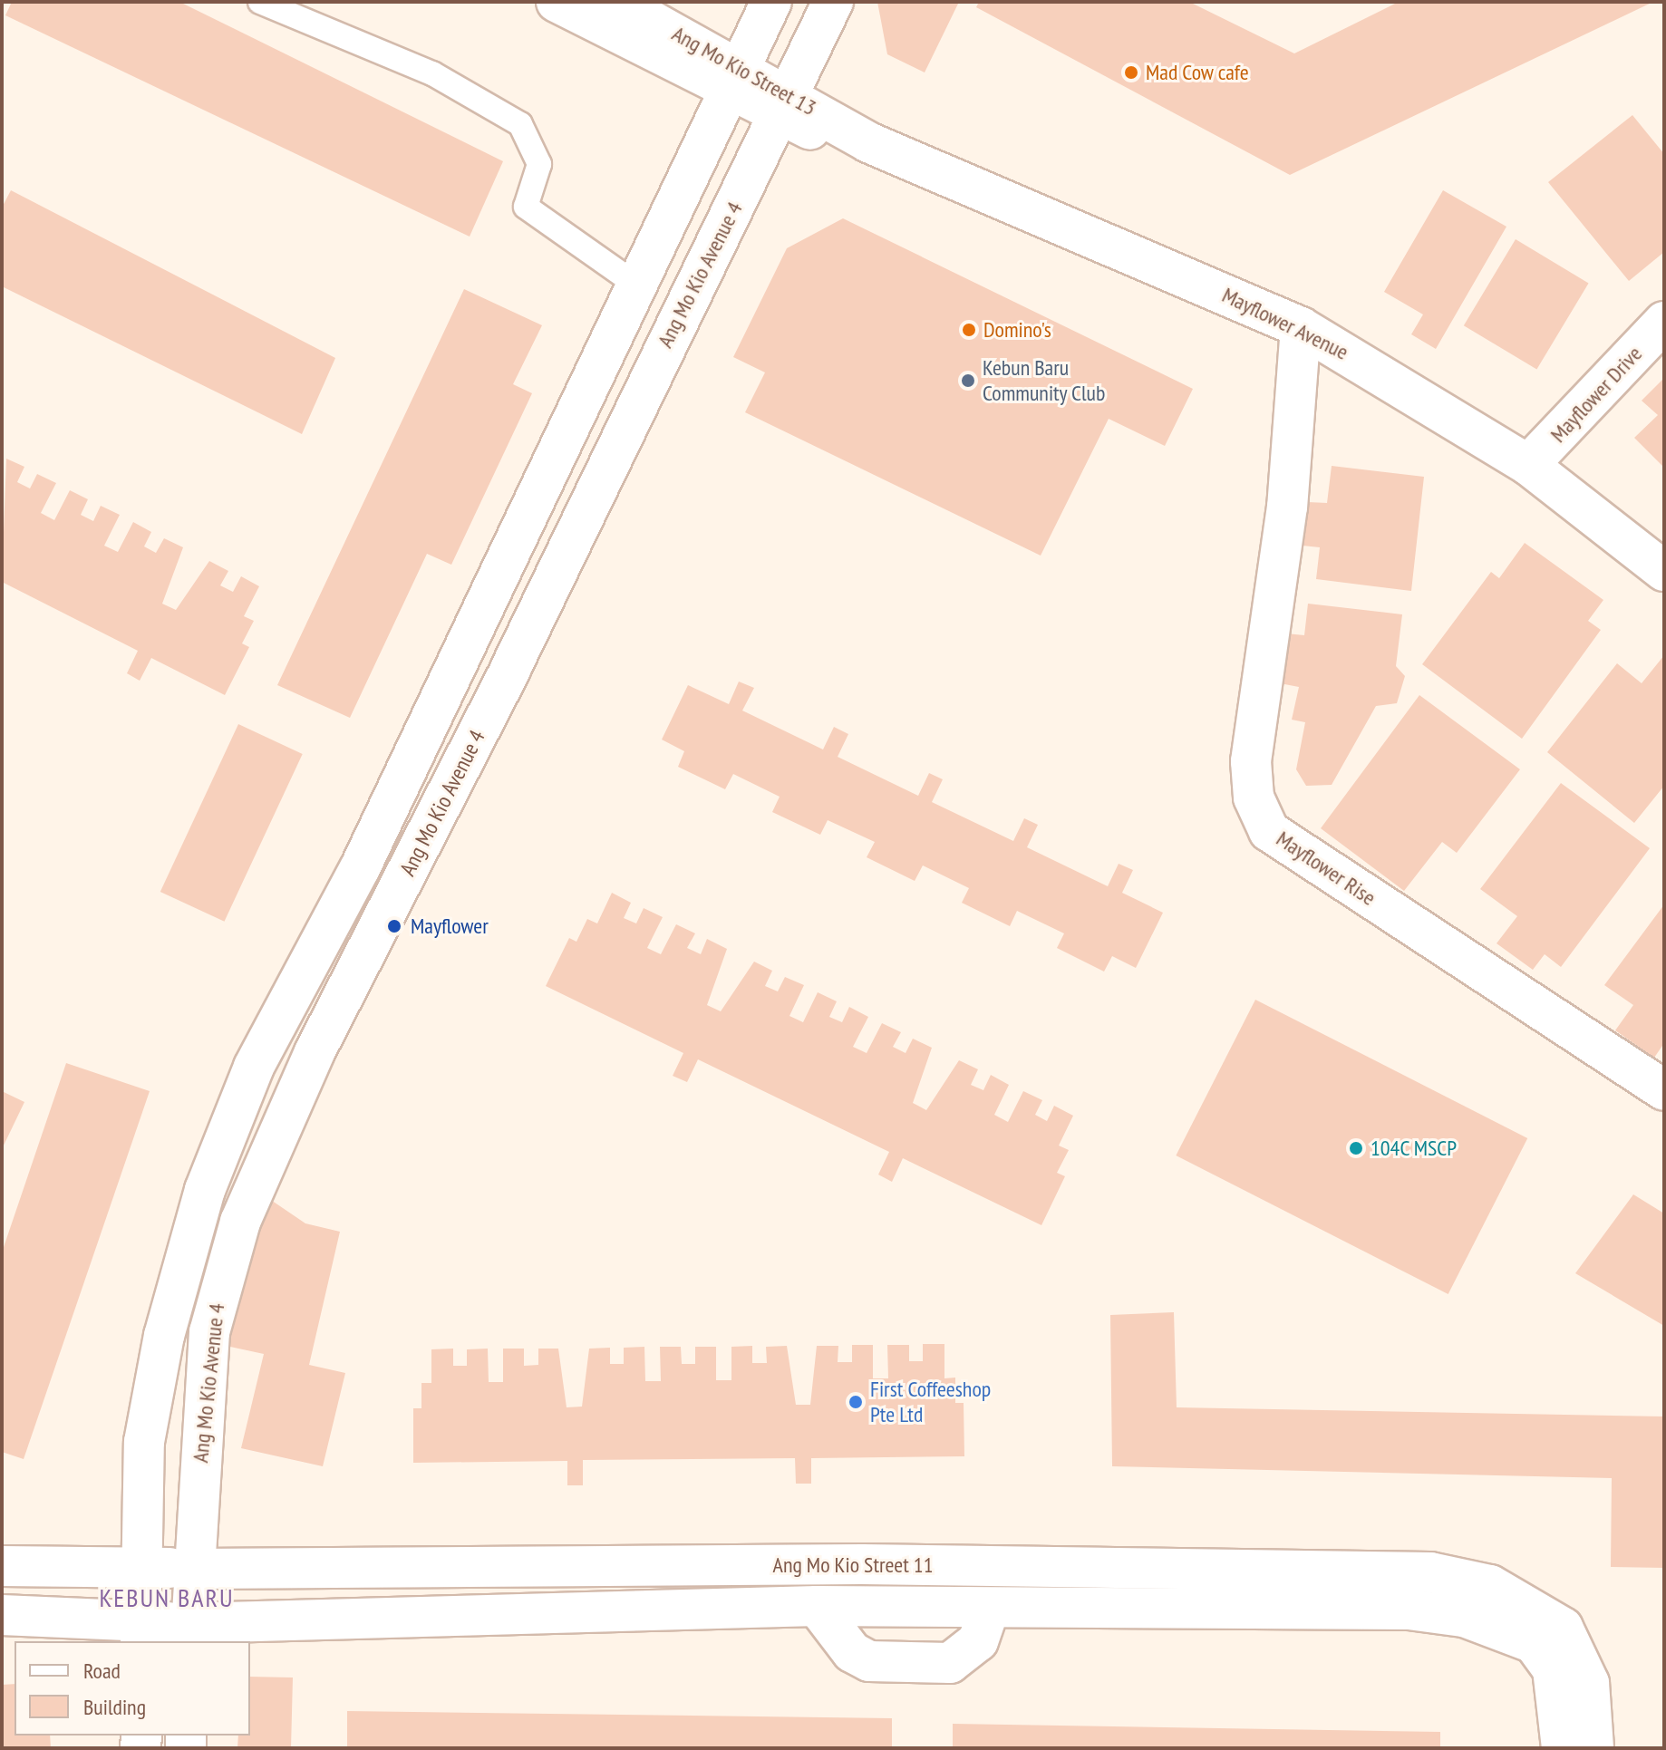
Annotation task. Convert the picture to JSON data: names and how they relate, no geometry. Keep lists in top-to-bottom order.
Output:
{
  "streets": {
    "street": [
      "Ang Mo Kio Street 13",
      "Ang Mo Kio Avenue 4",
      "Mayflower Avenue",
      "Mayflower Drive",
      "Mayflower Rise",
      "Ang Mo Kio Street 11"
    ]
  },
  "crossings": [
    ["Ang Mo Kio Street 13", "Ang Mo Kio Avenue 4"],
    ["Ang Mo Kio Street 13", "Mayflower Avenue"],
    ["Ang Mo Kio Avenue 4", "Ang Mo Kio Street 11"],
    ["Mayflower Avenue", "Mayflower Drive"],
    ["Mayflower Avenue", "Mayflower Rise"]
  ],
  "districts": ["KEBUN BARU"],
  "places": [
    "Mad Cow cafe",
    "Domino's",
    "Kebun Baru Community Club",
    "Mayflower",
    "104C MSCP",
    "First Coffeeshop Pte Ltd"
  ],
  "legend": ["Road", "Building"]
}
